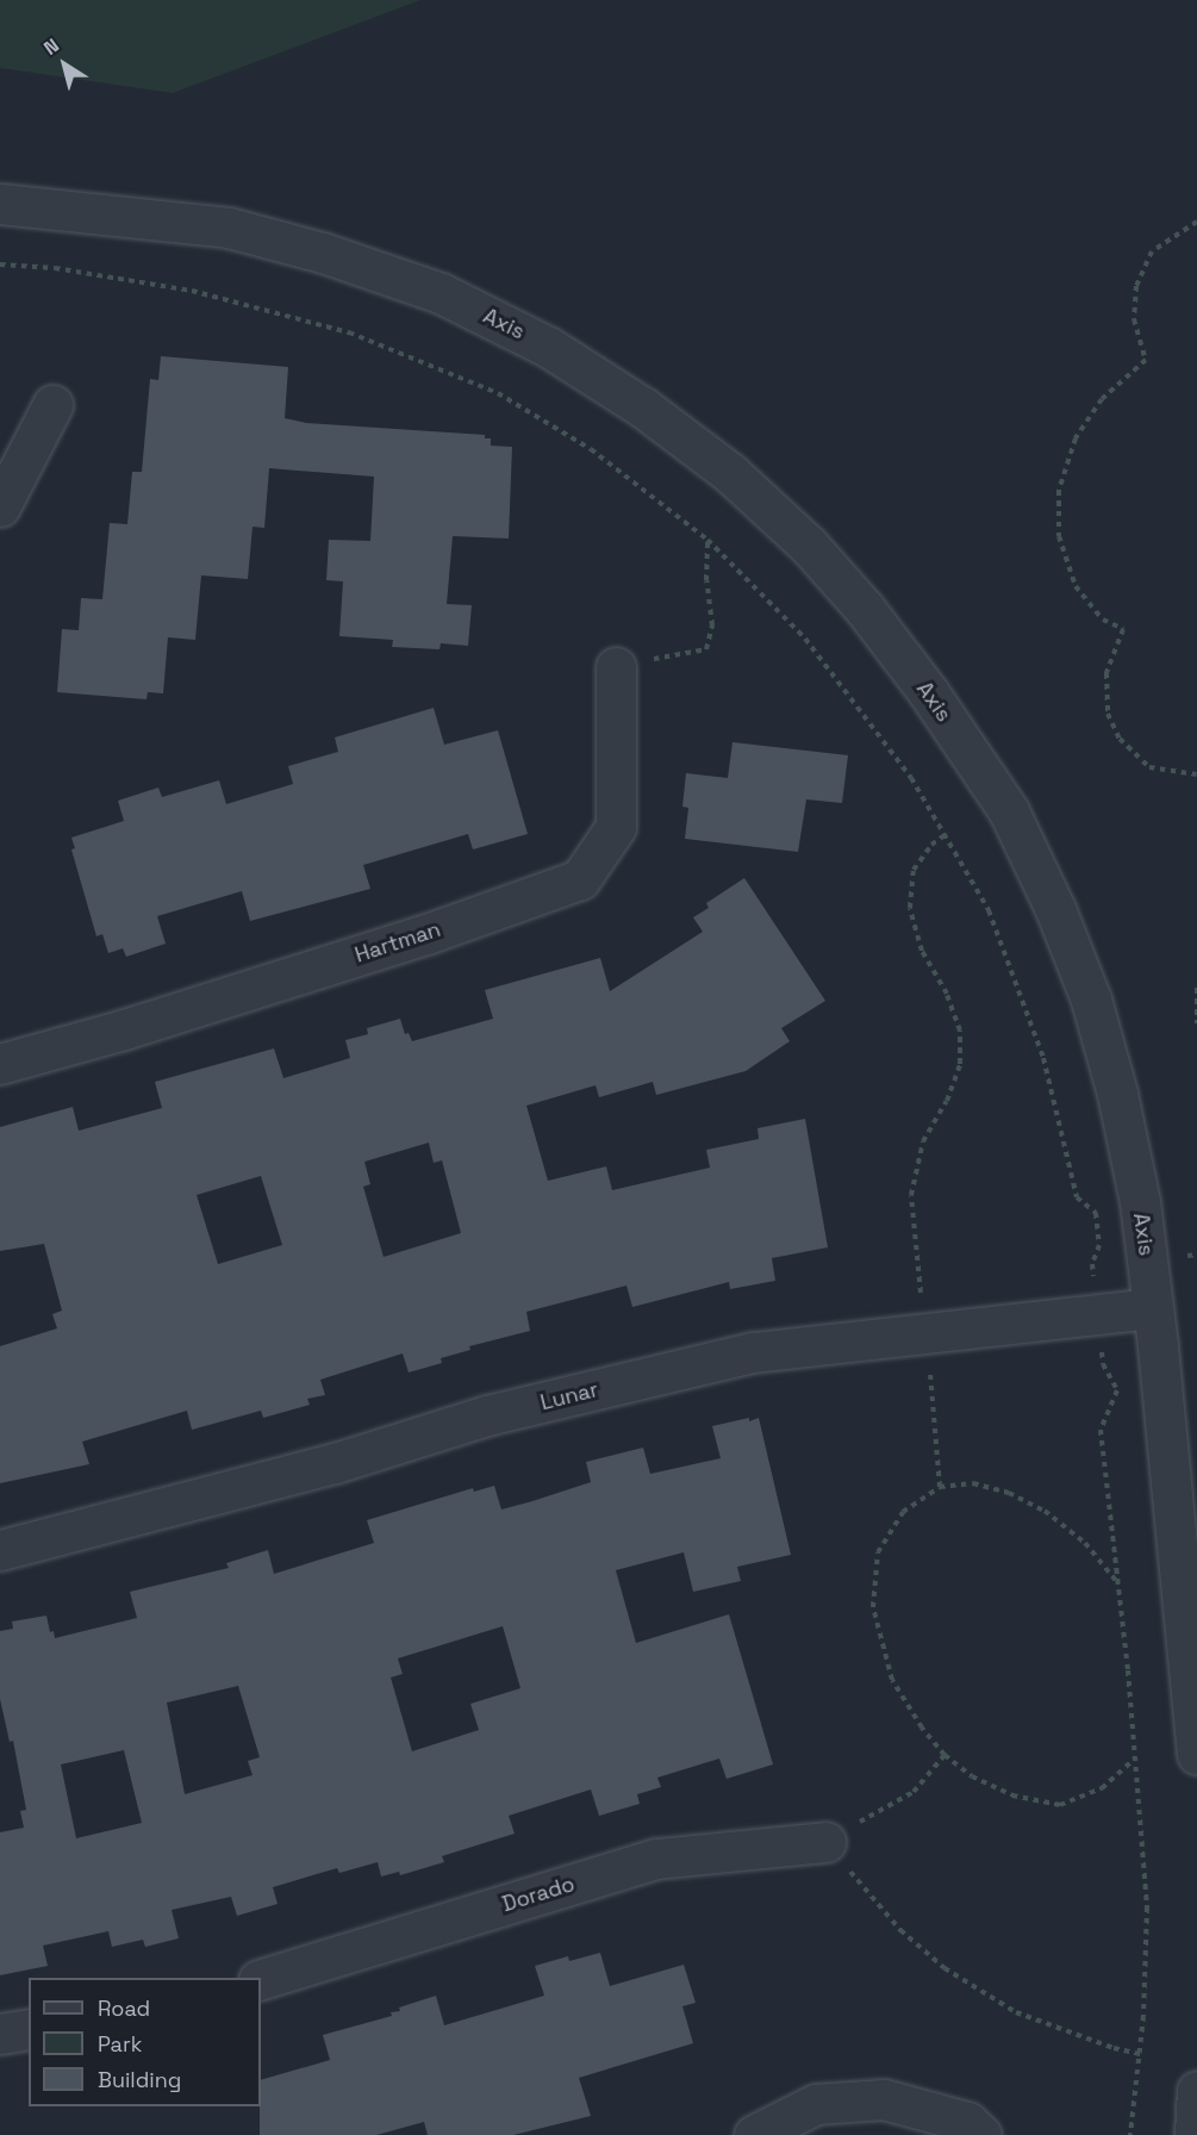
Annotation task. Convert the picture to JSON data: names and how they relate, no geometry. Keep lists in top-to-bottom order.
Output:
{
  "streets": {
    "street": [
      "Axis",
      "Hartman",
      "Lunar",
      "Dorado"
    ]
  },
  "crossings": [
    ["Axis", "Lunar"]
  ],
  "legend": ["Road", "Park", "Building"],
  "north": "top left"
}
